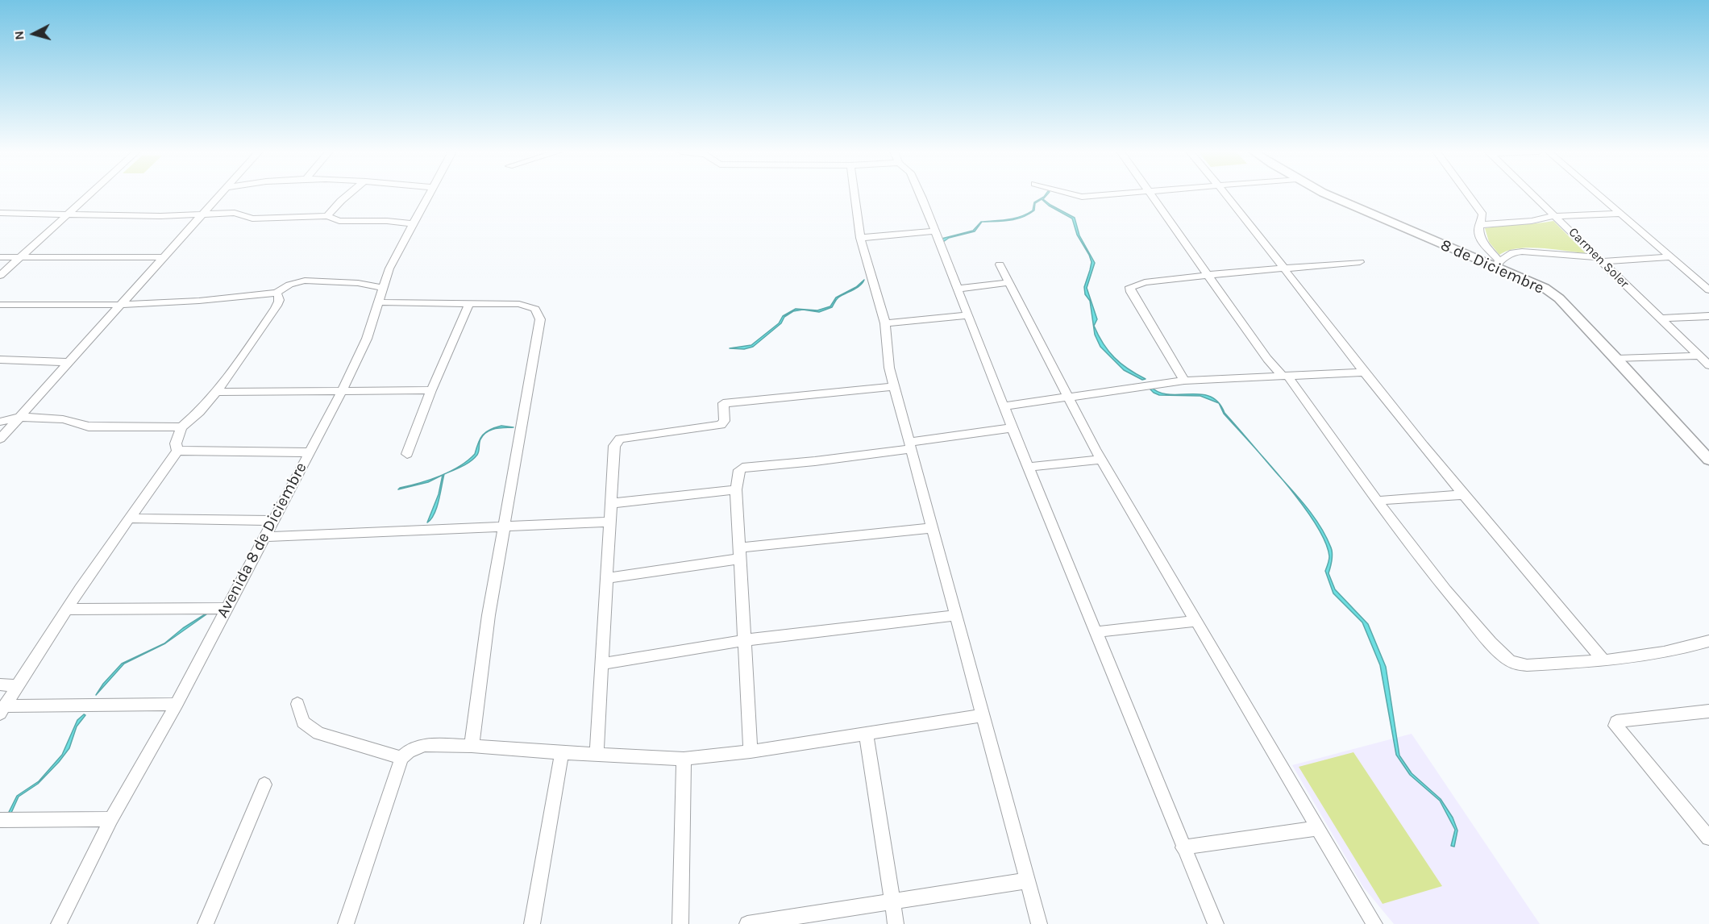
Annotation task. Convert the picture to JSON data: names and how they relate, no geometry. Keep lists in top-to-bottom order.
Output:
{
  "streets": {
    "street": ["Carmen Soler", "8 de Diciembre", "Avenida 8 de Diciembre"]
  },
  "north": "left"
}
